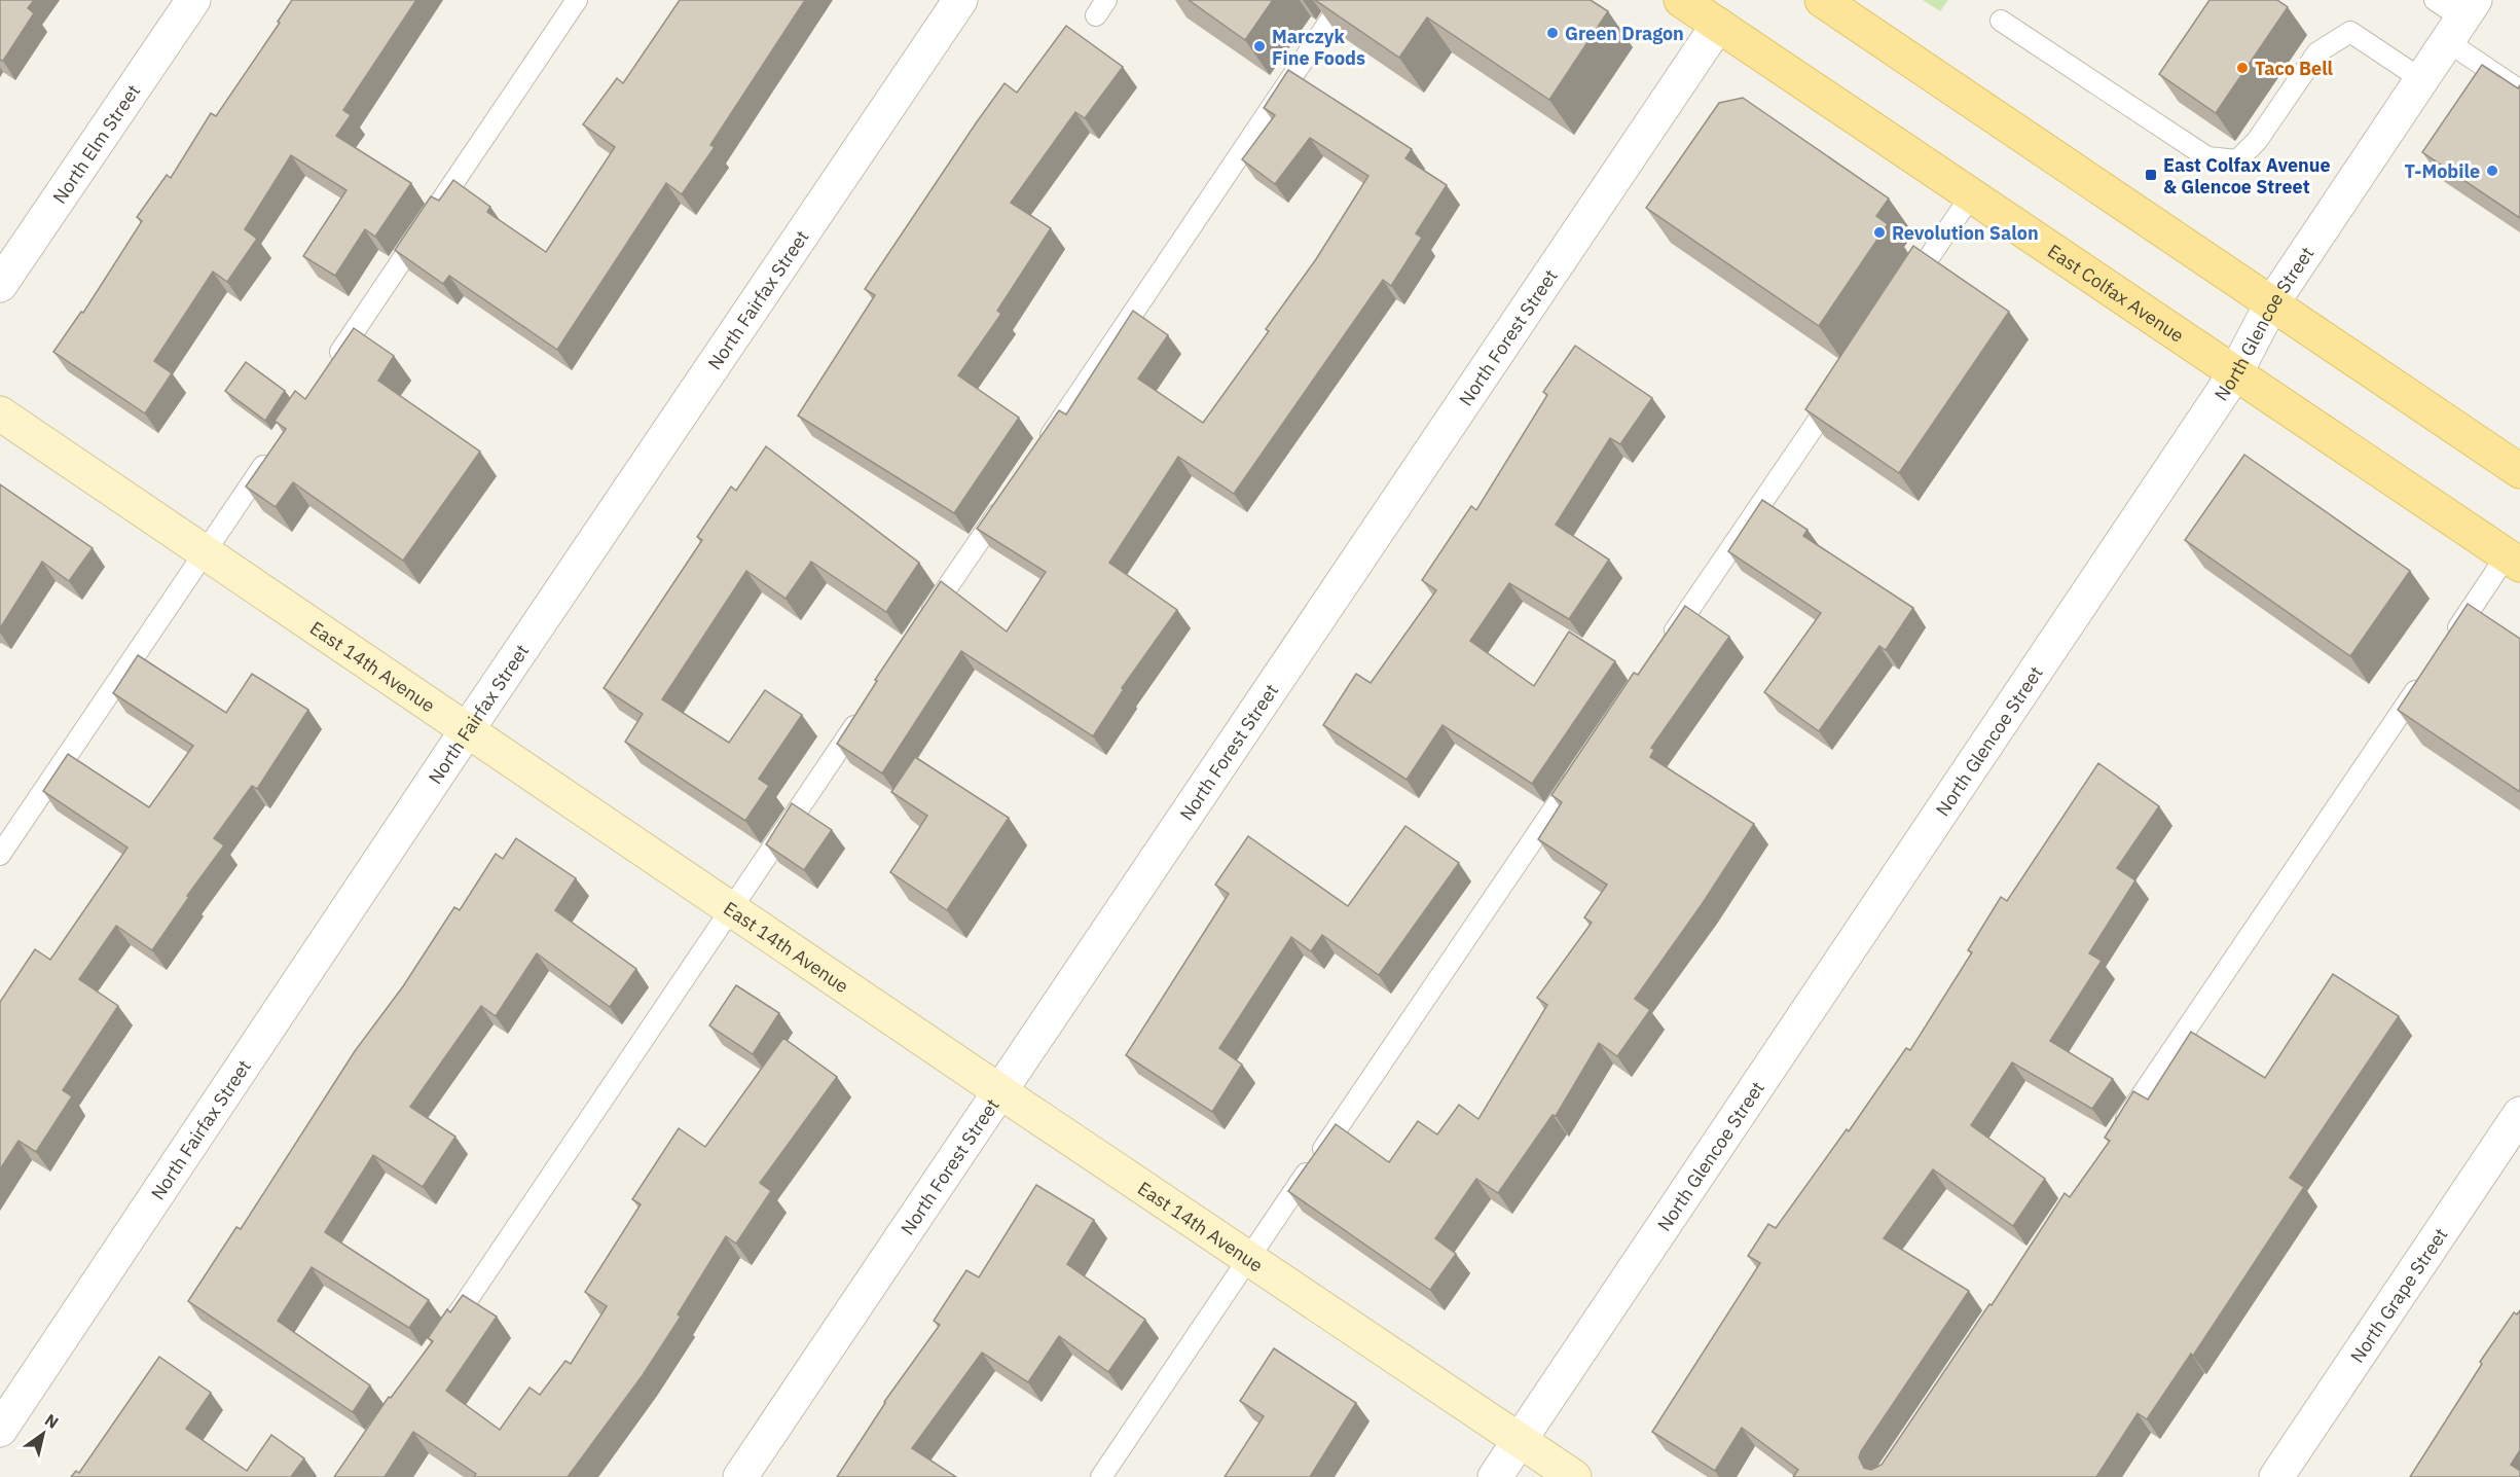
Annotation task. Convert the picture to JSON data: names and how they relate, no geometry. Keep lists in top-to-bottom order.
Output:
{
  "streets": {
    "main road": ["East Colfax Avenue", "East 14th Avenue"],
    "street": [
      "North Elm Street",
      "North Fairfax Street",
      "North Glencoe Street",
      "North Forest Street",
      "North Grape Street"
    ]
  },
  "crossings": [
    ["East Colfax Avenue", "North Glencoe Street"],
    ["East Colfax Avenue", "North Forest Street"],
    ["North Fairfax Street", "East 14th Avenue"],
    ["North Glencoe Street", "East 14th Avenue"],
    ["North Forest Street", "East 14th Avenue"]
  ],
  "places": {
    "other": [
      "Green Dragon",
      "Marczyk Fine Foods",
      "Taco Bell",
      "T-Mobile",
      "Revolution Salon"
    ],
    "transit": ["East Colfax Avenue & Glencoe Street"]
  },
  "north": "top right"
}
